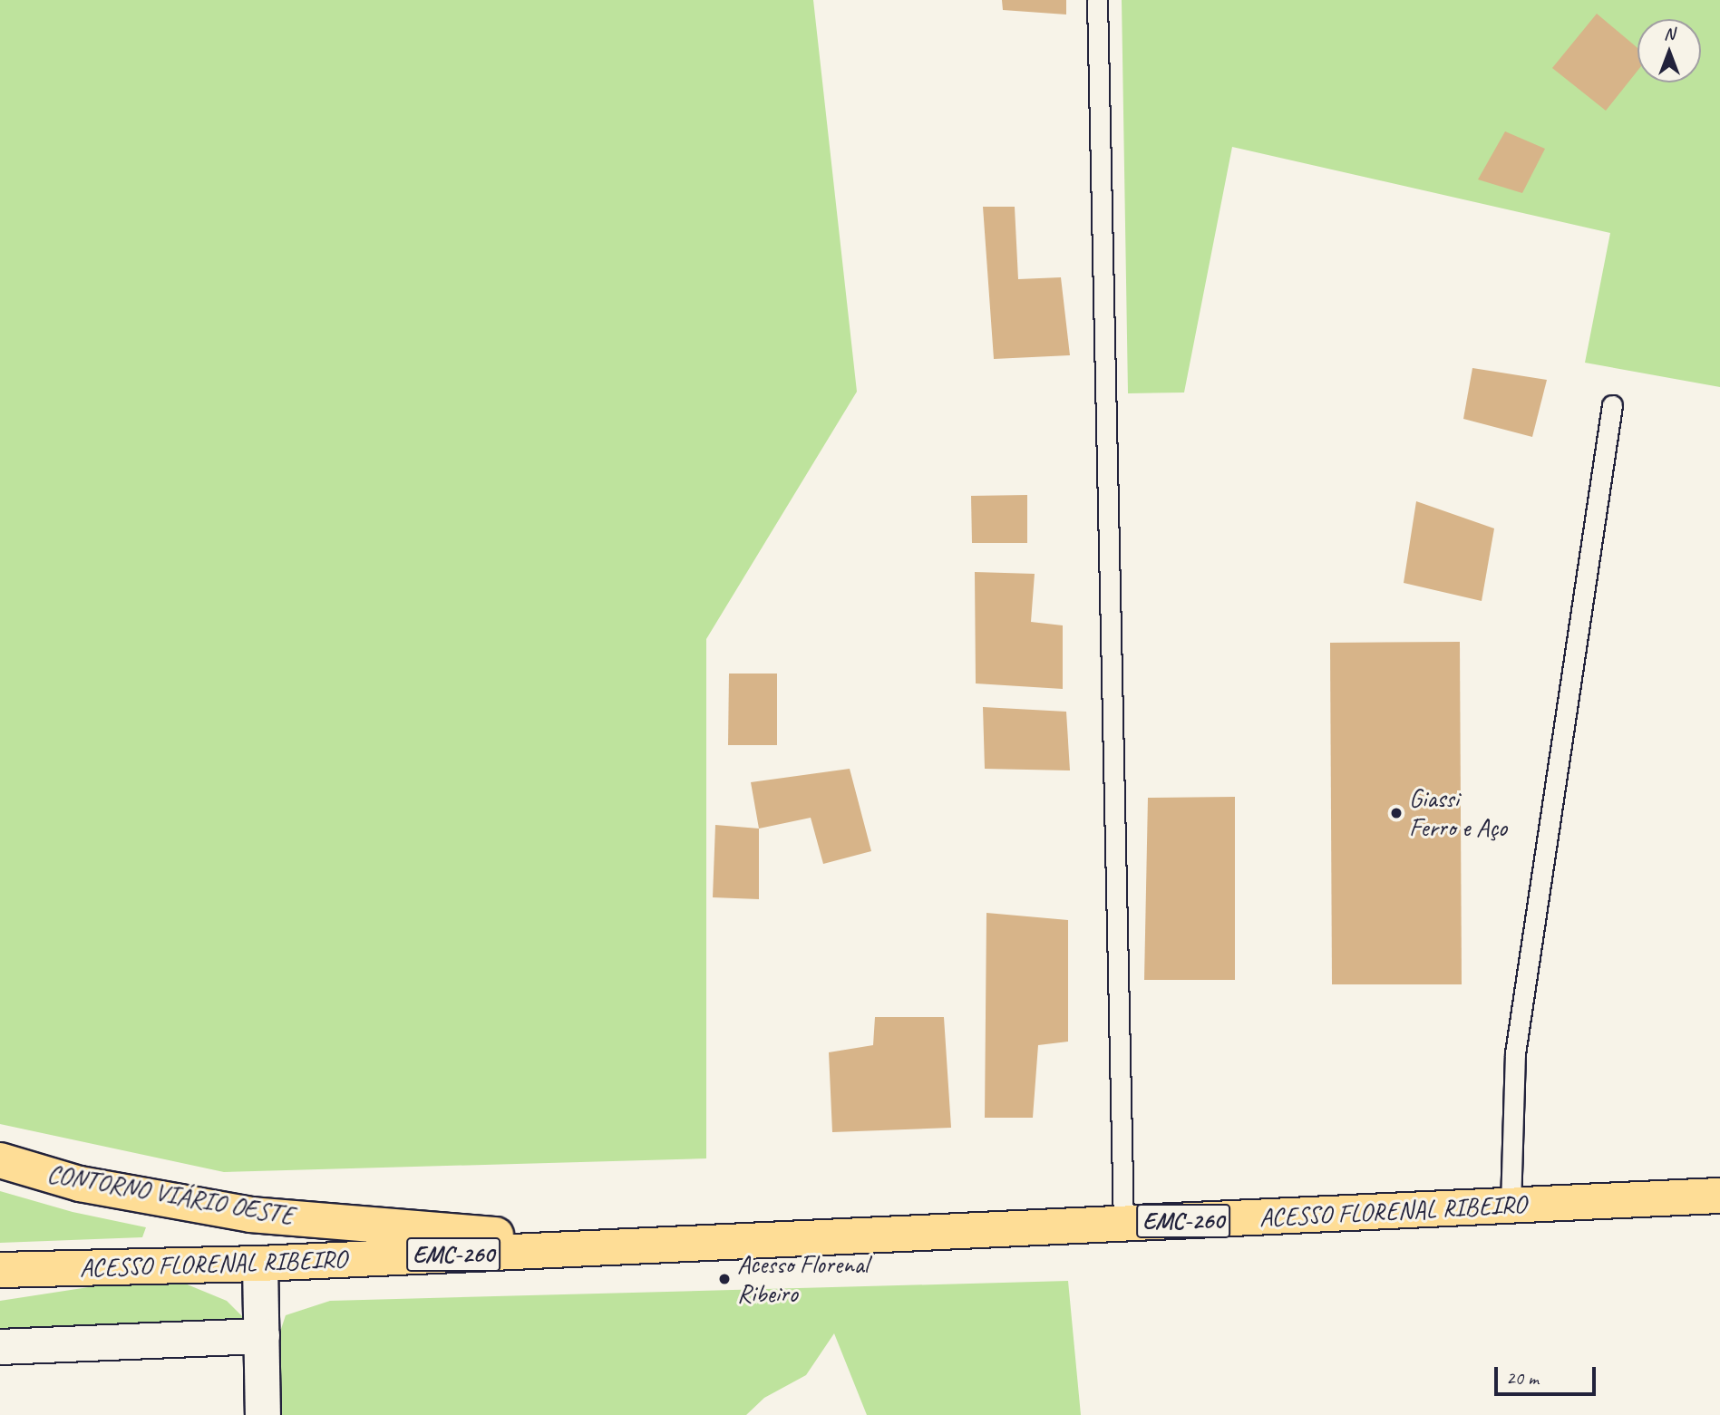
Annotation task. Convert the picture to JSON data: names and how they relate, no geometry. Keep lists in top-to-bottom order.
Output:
{
  "streets": {
    "highway": ["CONTORNO VIÁRIO OESTE", "ACESSO FLORENAL RIBEIRO", "EMC-260"]
  },
  "crossings": [
    ["CONTORNO VIÁRIO OESTE", "ACESSO FLORENAL RIBEIRO"]
  ],
  "places": ["Giassi Ferro e Aço", "Acesso Florenal Ribeiro"],
  "scale_bar": "20 m",
  "north": "top"
}
